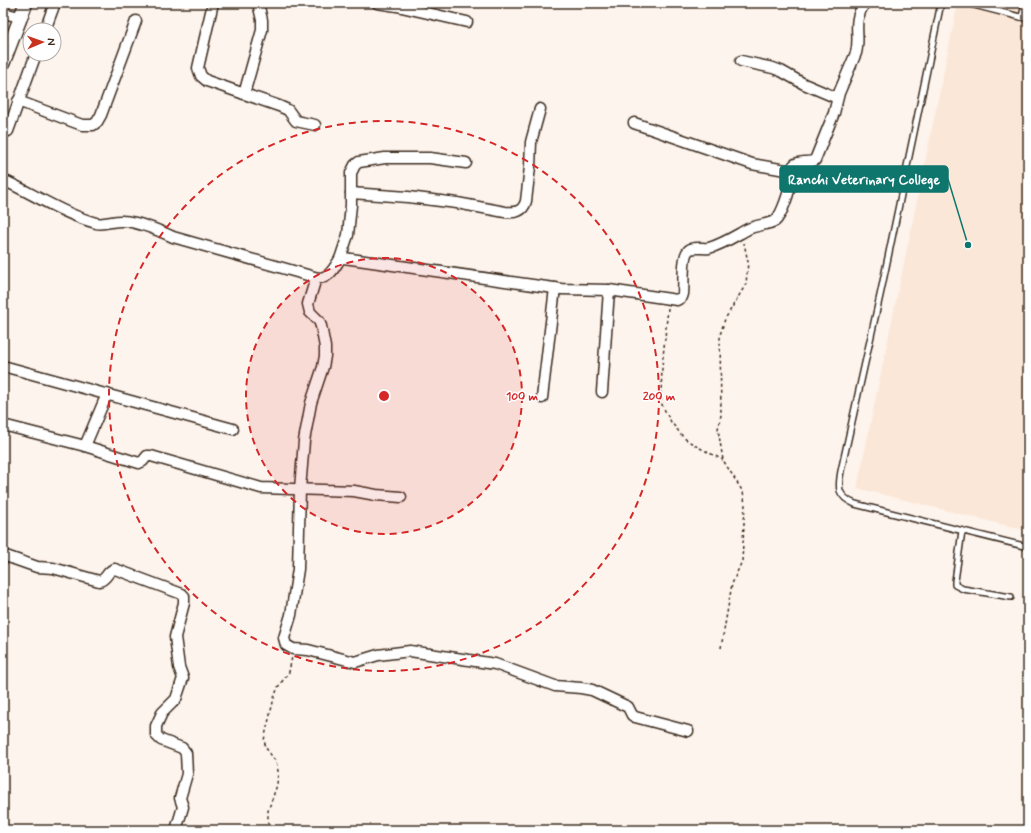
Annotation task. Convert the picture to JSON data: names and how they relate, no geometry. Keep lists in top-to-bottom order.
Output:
{
  "places": ["Ranchi Veterinary College"],
  "north": "right",
  "rings": ["100 m", "200 m"]
}
